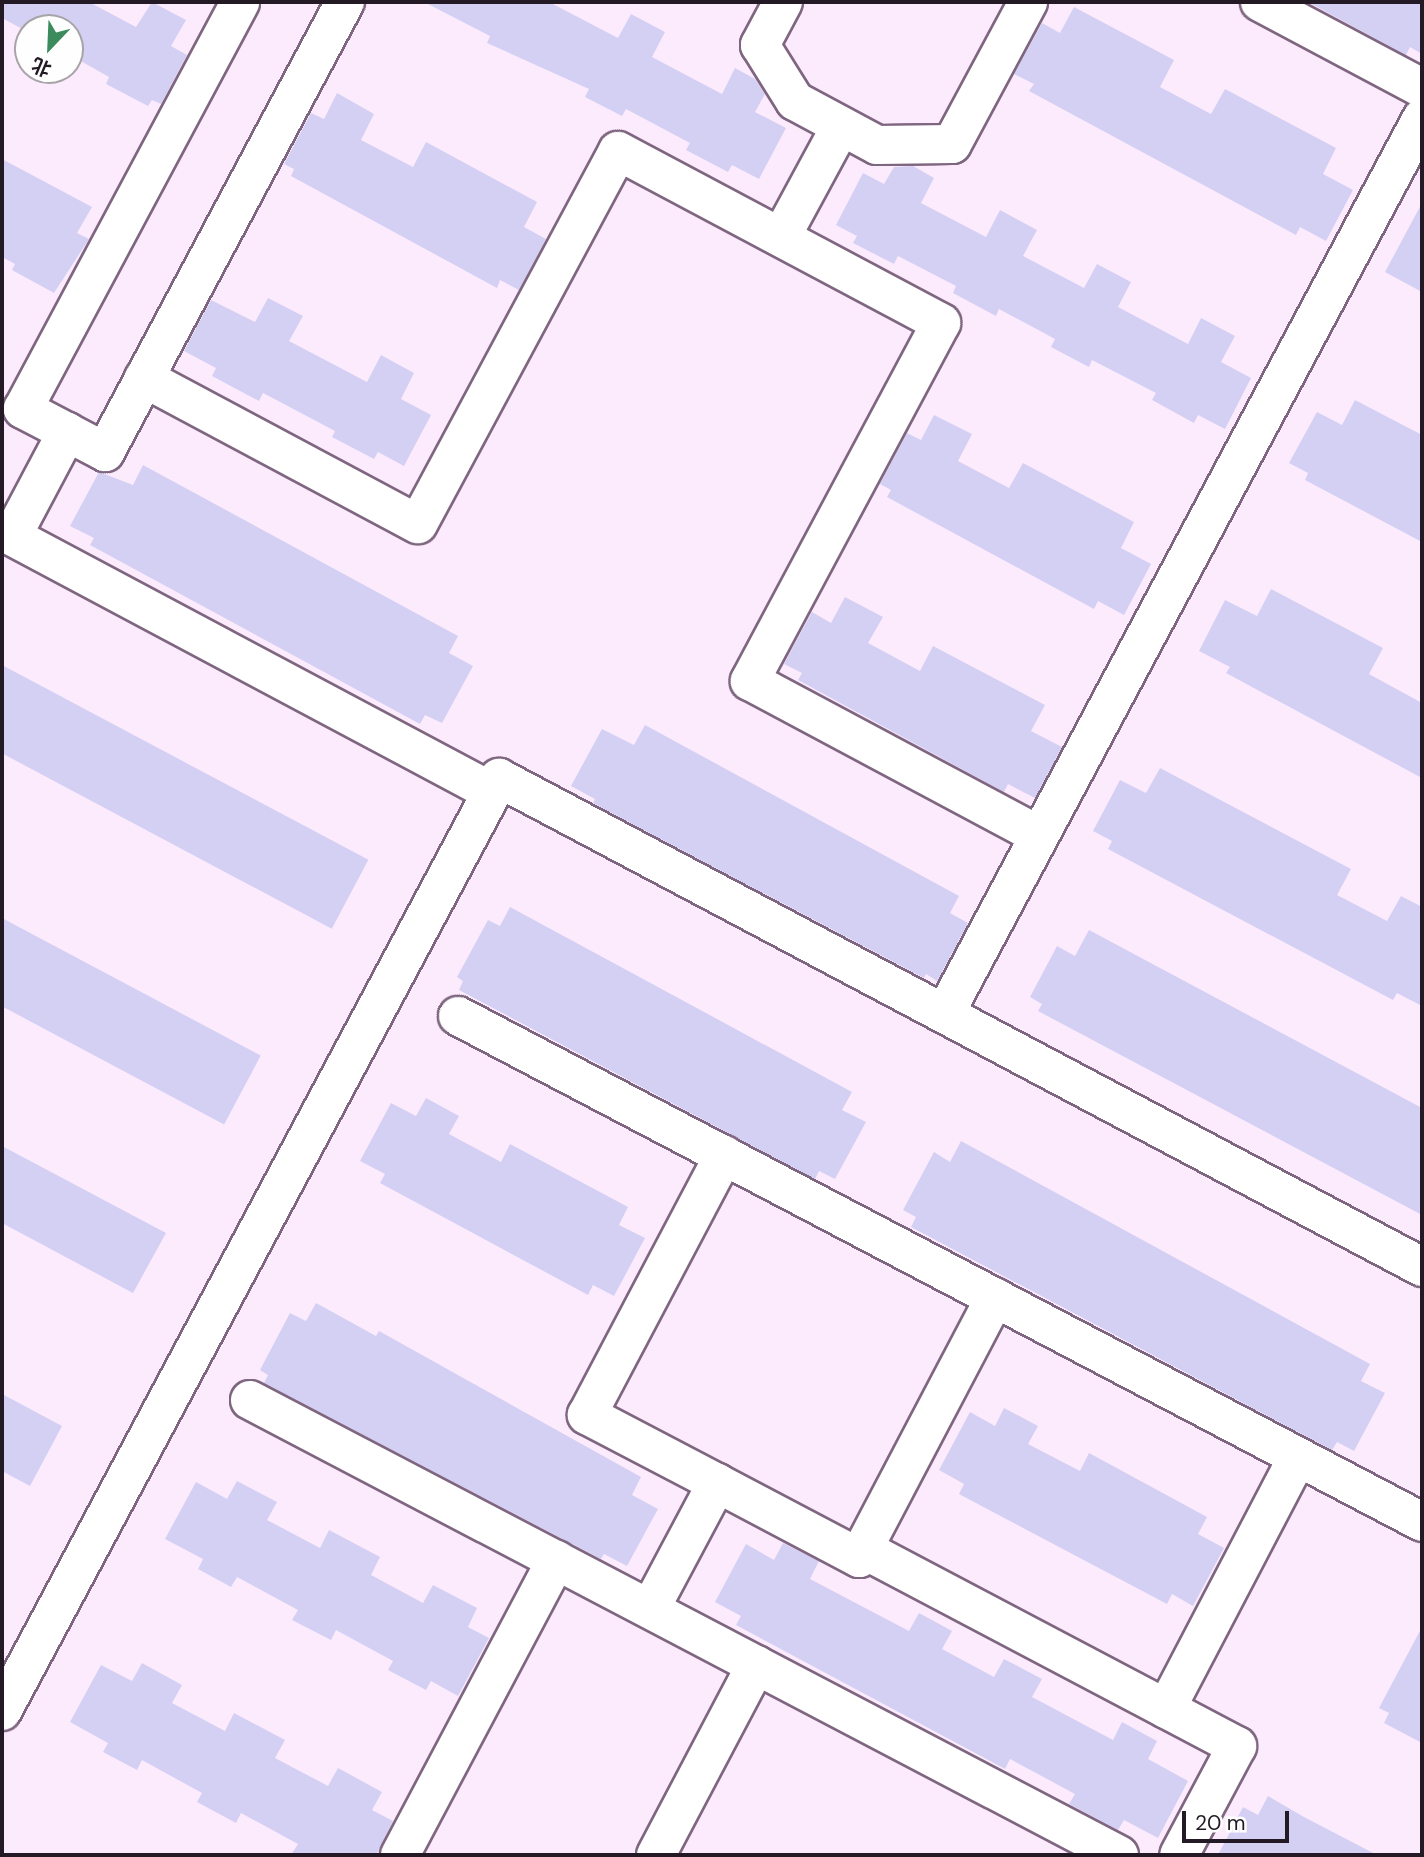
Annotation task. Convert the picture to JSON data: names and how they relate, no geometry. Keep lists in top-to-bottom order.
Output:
{
  "scale_bar": "20 m",
  "north": "bottom left"
}
